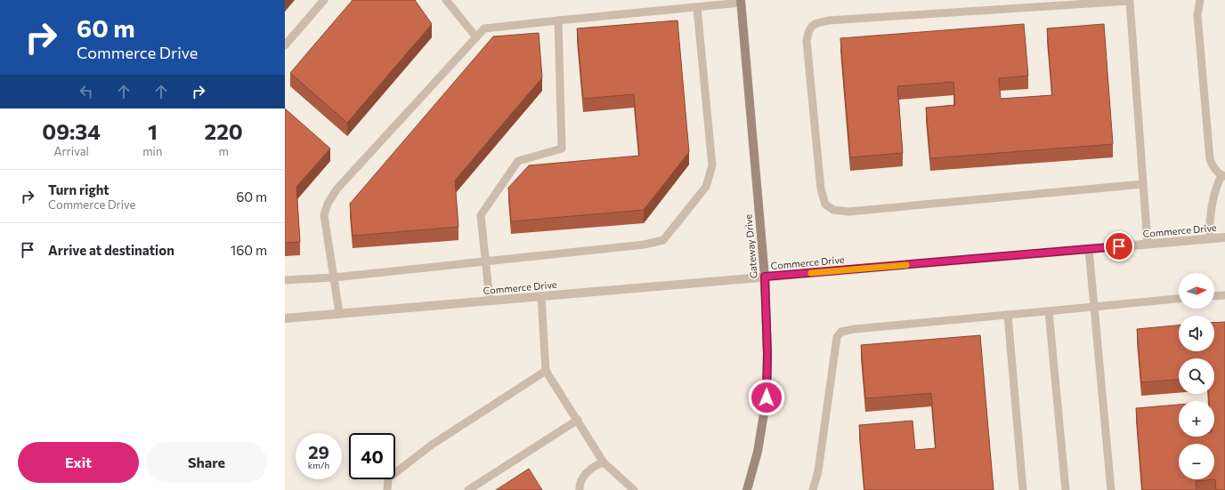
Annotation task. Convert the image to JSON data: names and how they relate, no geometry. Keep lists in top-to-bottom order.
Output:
{
  "streets": {
    "street": ["Commerce Drive", "Gateway Drive"]
  },
  "crossings": [
    ["Commerce Drive", "Gateway Drive"]
  ],
  "north": "right",
  "page": {
    "turn": ["60 m", "Commerce Drive"],
    "eta": [
      "09:34",
      "Arrival",
      "1",
      "min",
      "220",
      "m"
    ],
    "list": [
      {
        "name": "Turn right",
        "note": "Commerce Drive",
        "value": "60 m"
      },
      {
        "name": "Arrive at destination",
        "value": "160 m"
      }
    ],
    "map_buttons": ["+", "−"],
    "speed": "29 km/h",
    "limit": "40",
    "buttons": ["Exit", "Share"]
  }
}
